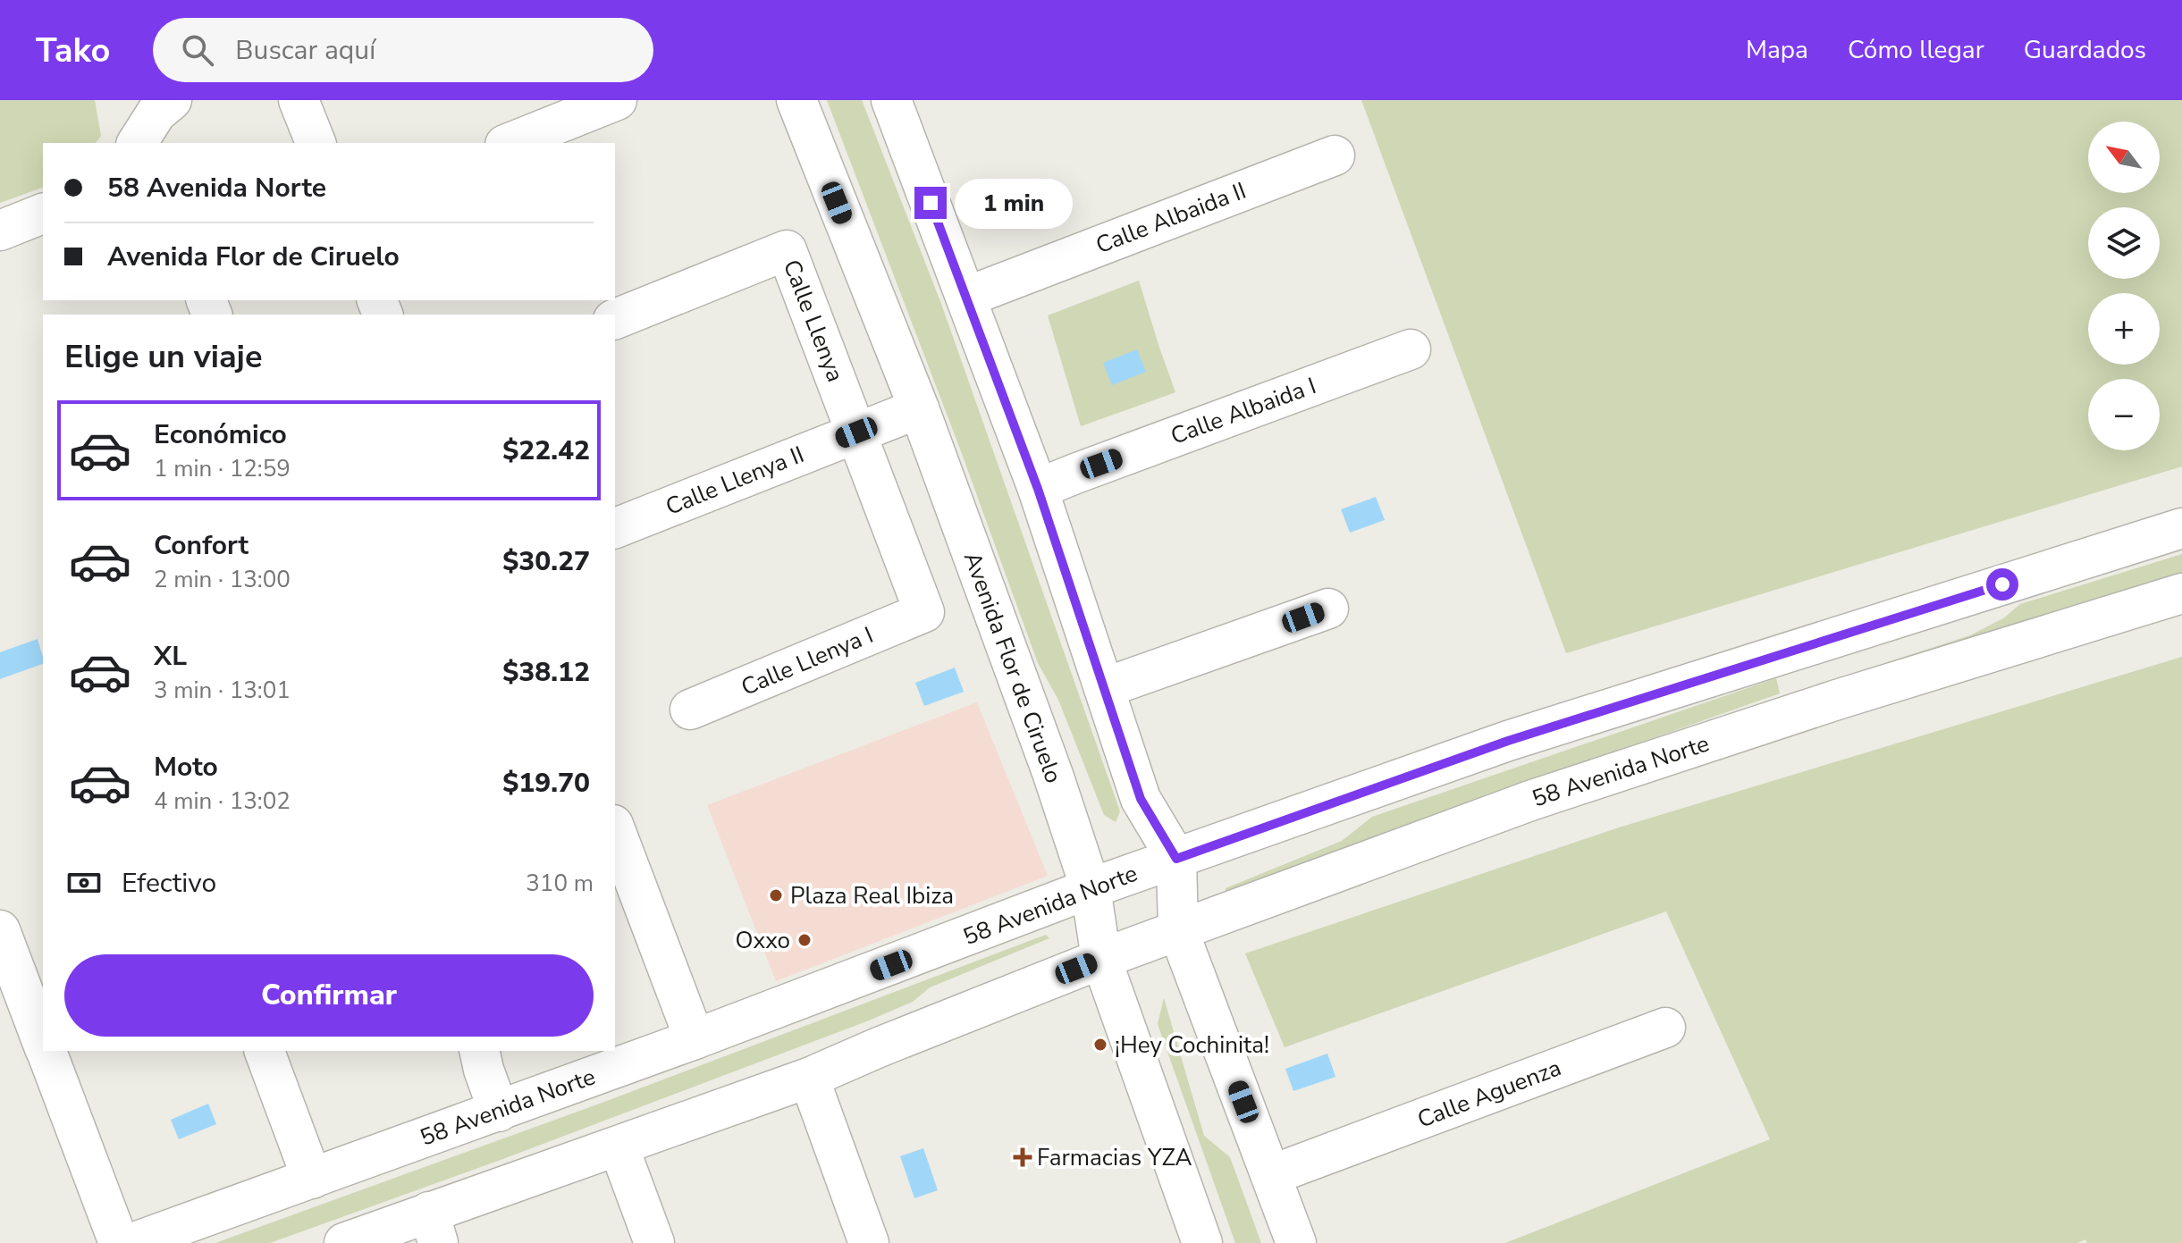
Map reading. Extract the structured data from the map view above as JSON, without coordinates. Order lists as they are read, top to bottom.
{
  "streets": {
    "main road": [
      "Calle Albaida II",
      "Calle Llenya",
      "Calle Albaida I",
      "Calle Llenya II",
      "Calle Llenya I",
      "Avenida Flor de Ciruelo",
      "58 Avenida Norte",
      "Calle Aguenza"
    ]
  },
  "crossings": [
    ["Calle Llenya", "Calle Llenya II"],
    ["Calle Llenya", "Calle Llenya I"],
    ["Calle Llenya II", "Avenida Flor de Ciruelo"],
    ["Avenida Flor de Ciruelo", "58 Avenida Norte"]
  ],
  "places": {
    "other": ["Plaza Real Ibiza", "Oxxo", "¡Hey Cochinita!"],
    "health": ["Farmacias YZA"]
  },
  "north": "top left",
  "page": {
    "header": "Tako",
    "search": "Buscar aquí",
    "nav": ["Mapa", "Cómo llegar", "Guardados"],
    "map_buttons": ["+", "−"],
    "banner": ["58 Avenida Norte", "Avenida Flor de Ciruelo"],
    "bubble": "1 min",
    "heading": "Elige un viaje",
    "list": [
      {
        "name": "Económico",
        "note": "1 min · 12:59",
        "value": "$22.42"
      },
      {
        "name": "Confort",
        "note": "2 min · 13:00",
        "value": "$30.27"
      },
      {
        "name": "XL",
        "note": "3 min · 13:01",
        "value": "$38.12"
      },
      {
        "name": "Moto",
        "note": "4 min · 13:02",
        "value": "$19.70"
      }
    ],
    "pay": ["Efectivo", "310 m"],
    "buttons": "Confirmar"
  }
}
